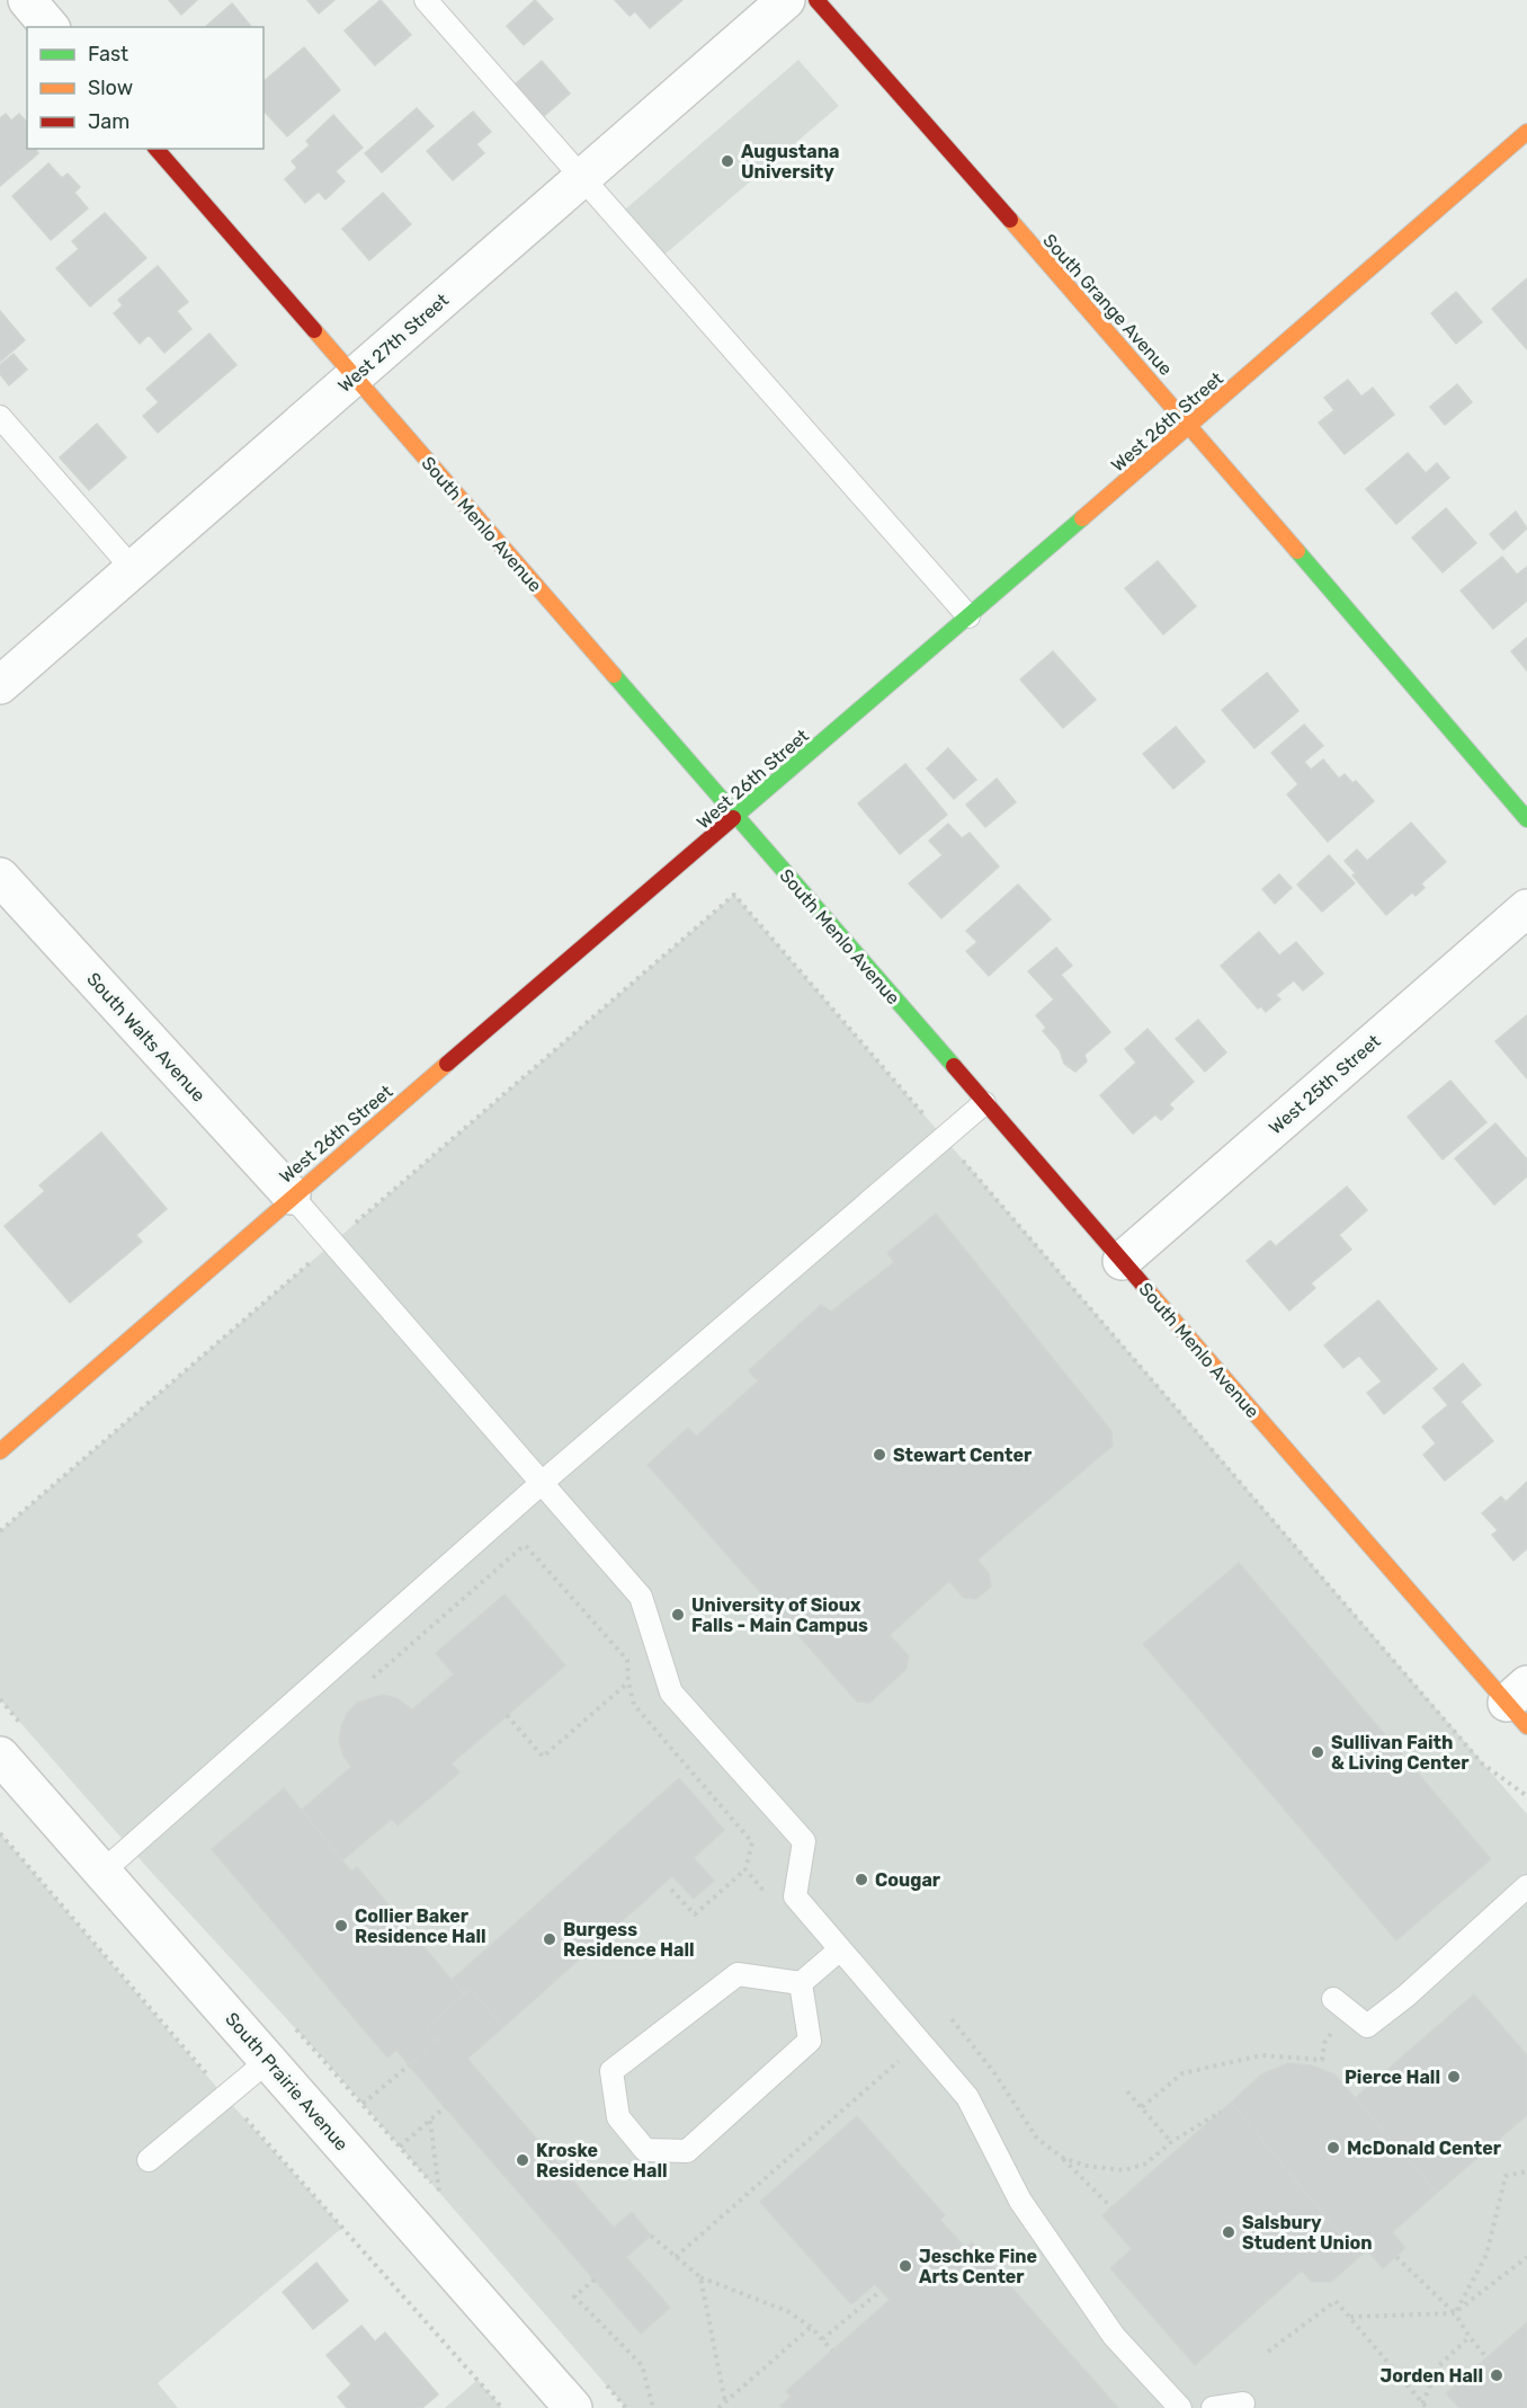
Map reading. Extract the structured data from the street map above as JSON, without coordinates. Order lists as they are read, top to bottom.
{
  "streets": {
    "street": [
      "South Grange Avenue",
      "West 27th Street",
      "West 26th Street",
      "South Menlo Avenue",
      "South Walts Avenue",
      "West 25th Street",
      "South Prairie Avenue"
    ]
  },
  "crossings": [
    ["South Grange Avenue", "West 26th Street"],
    ["West 27th Street", "South Menlo Avenue"],
    ["West 26th Street", "South Menlo Avenue"],
    ["West 26th Street", "South Walts Avenue"],
    ["South Menlo Avenue", "West 25th Street"]
  ],
  "places": [
    "Augustana University",
    "Stewart Center",
    "University of Sioux Falls - Main Campus",
    "Sullivan Faith & Living Center",
    "Cougar",
    "Collier Baker Residence Hall",
    "Burgess Residence Hall",
    "Pierce Hall",
    "McDonald Center",
    "Kroske Residence Hall",
    "Salsbury Student Union",
    "Jeschke Fine Arts Center",
    "Jorden Hall"
  ],
  "legend": ["Fast", "Slow", "Jam"]
}
